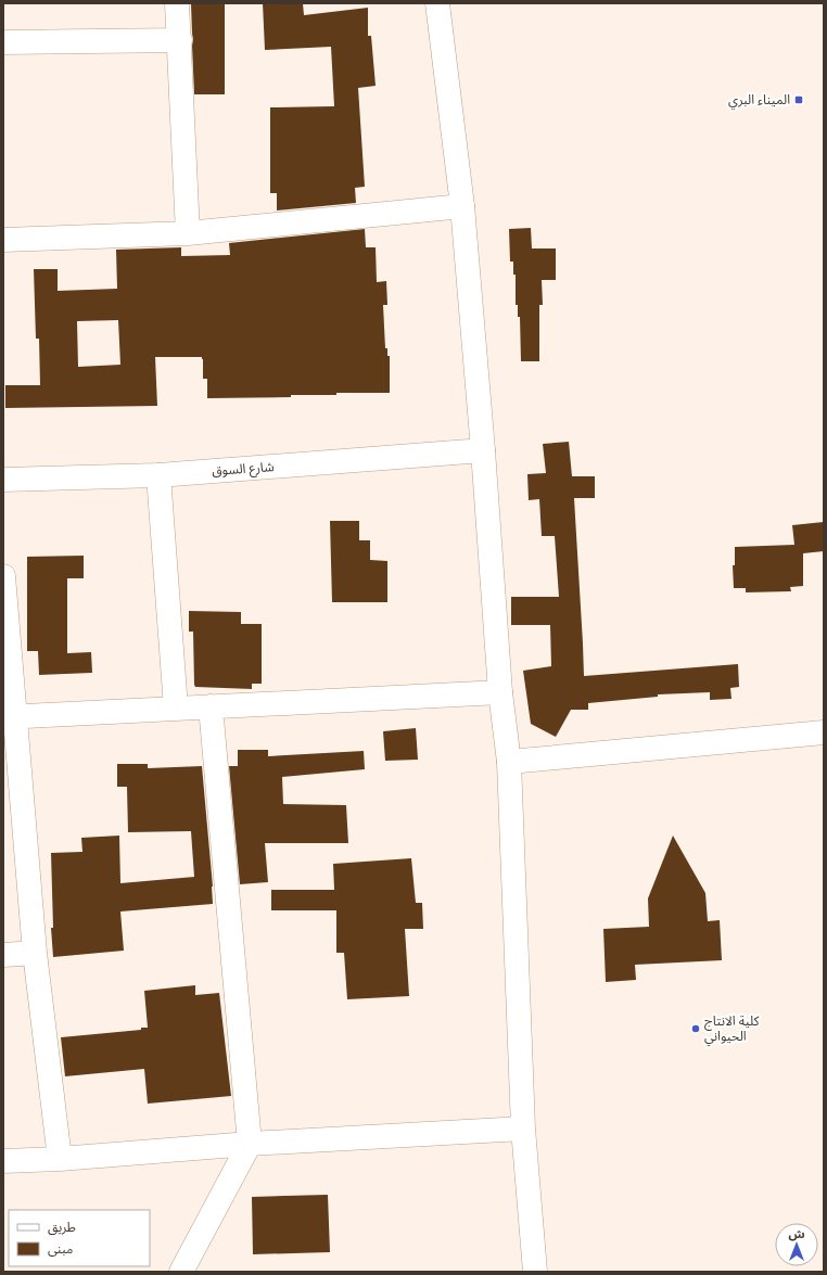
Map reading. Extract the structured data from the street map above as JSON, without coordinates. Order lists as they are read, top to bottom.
{
  "streets": {
    "street": ["شارع السوق"]
  },
  "places": {
    "transit": ["الميناء البري"],
    "other": ["كلية الانتاج الحيواني"]
  },
  "legend": ["طريق", "مبنى"],
  "north": "top"
}
